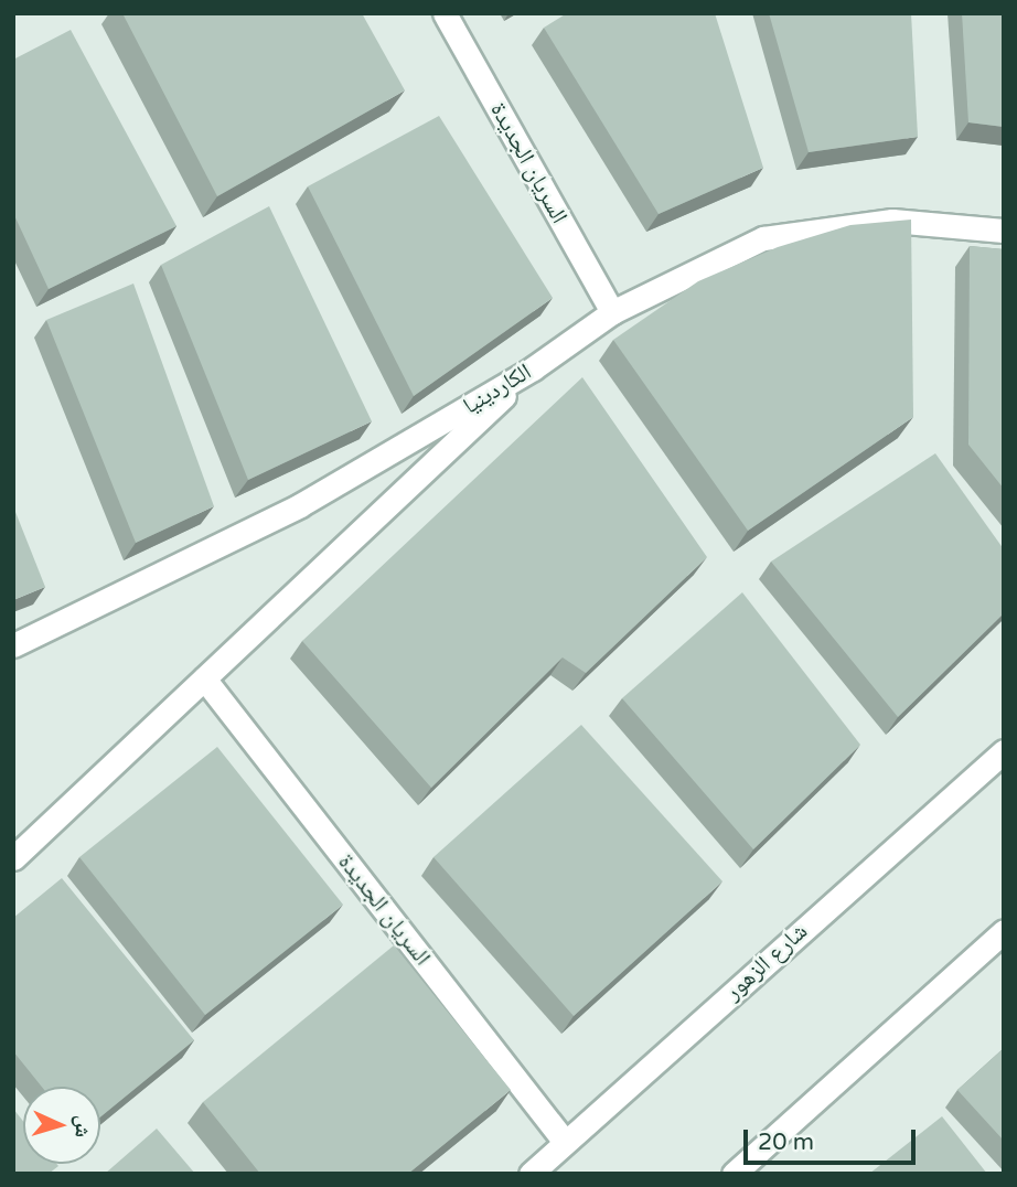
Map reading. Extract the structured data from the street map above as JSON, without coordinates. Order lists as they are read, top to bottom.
{
  "streets": {
    "street": ["السريان الجديدة", "الكاردينيا", "شارع الزهور"]
  },
  "crossings": [
    ["السريان الجديدة", "الكاردينيا"],
    ["السريان الجديدة", "شارع الزهور"]
  ],
  "scale_bar": "20 m",
  "north": "right"
}
